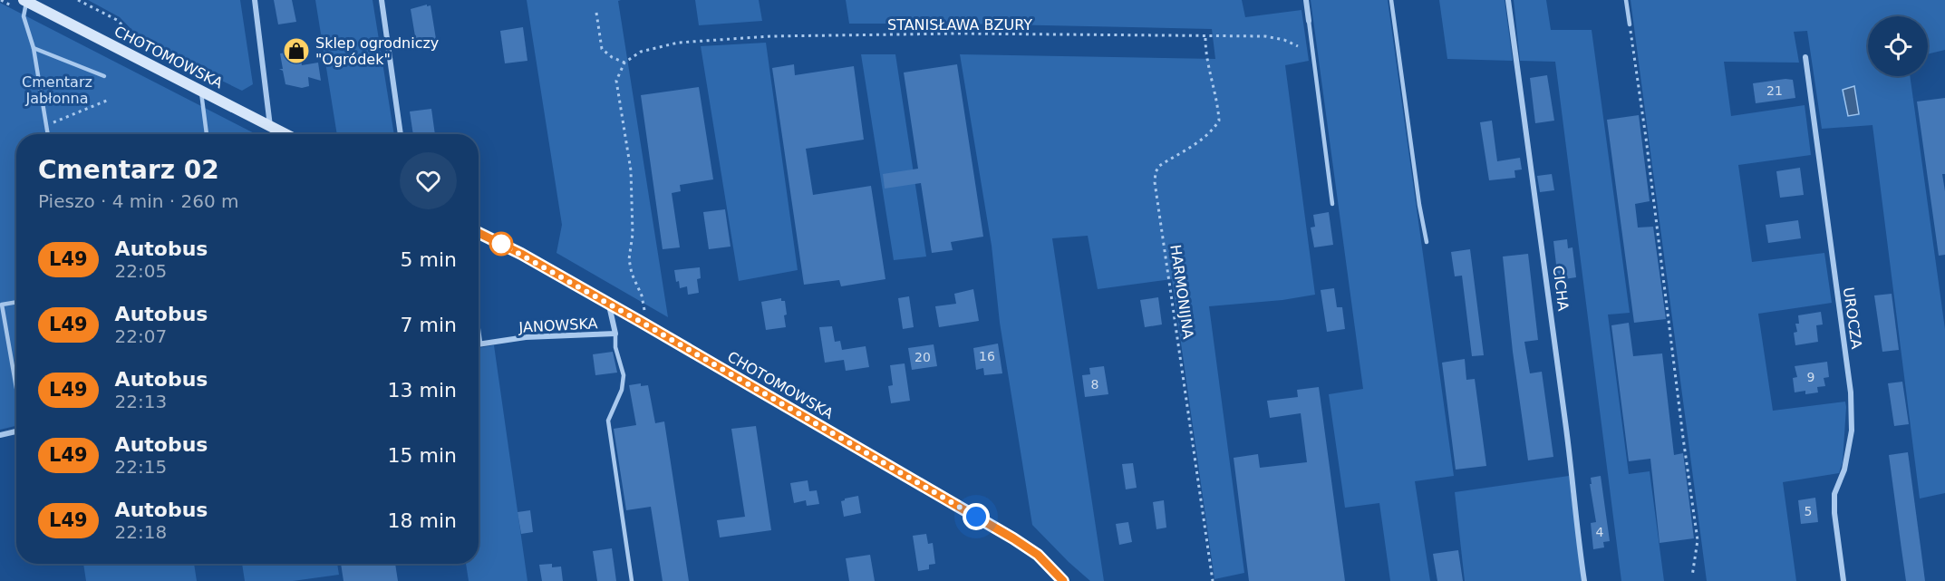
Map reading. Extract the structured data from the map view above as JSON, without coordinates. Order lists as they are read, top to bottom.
{
  "streets": {
    "street": [
      "CHOTOMOWSKA",
      "CICHA",
      "UROCZA",
      "JANOWSKA"
    ],
    "path": ["STANISŁAWA BZURY", "HARMONIJNA"]
  },
  "crossings": [
    ["STANISŁAWA BZURY", "HARMONIJNA"],
    ["CHOTOMOWSKA", "JANOWSKA"]
  ],
  "parks": ["Cmentarz Jabłonna"],
  "places": {
    "shop": ["Sklep ogrodniczy \"Ogródek\""]
  },
  "lines": ["bus line L49"],
  "house_numbers": [
    "21",
    "16",
    "20",
    "9",
    "8",
    "5",
    "4"
  ],
  "page": {
    "heading": ["Cmentarz 02", "Pieszo · 4 min · 260 m"],
    "list": [
      {
        "mark": "L49",
        "name": "Autobus",
        "note": "22:05",
        "value": "5 min"
      },
      {
        "mark": "L49",
        "name": "Autobus",
        "note": "22:07",
        "value": "7 min"
      },
      {
        "mark": "L49",
        "name": "Autobus",
        "note": "22:13",
        "value": "13 min"
      },
      {
        "mark": "L49",
        "name": "Autobus",
        "note": "22:15",
        "value": "15 min"
      },
      {
        "mark": "L49",
        "name": "Autobus",
        "note": "22:18",
        "value": "18 min"
      }
    ]
  }
}
